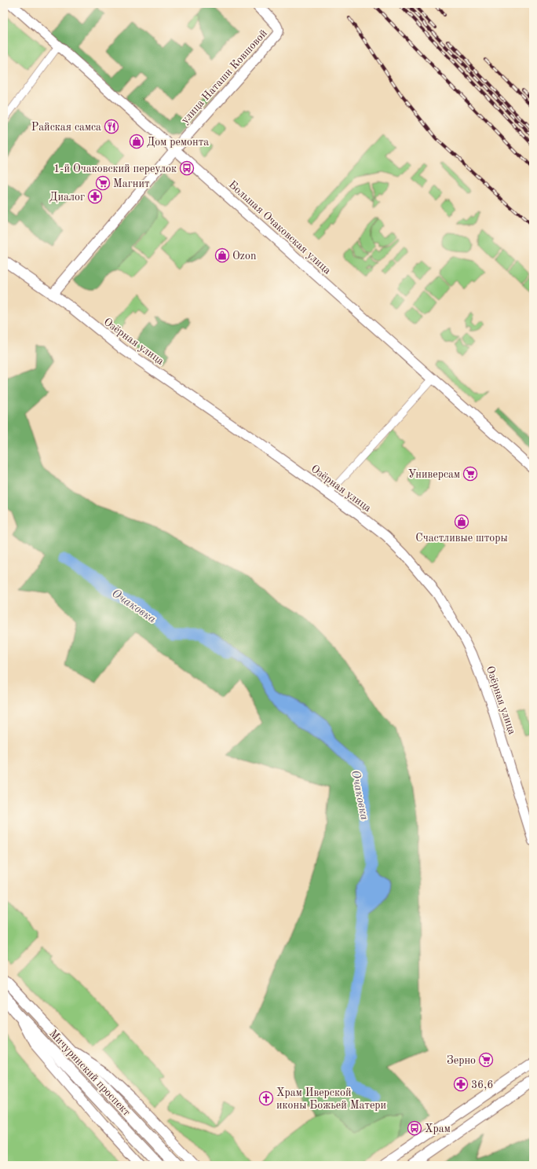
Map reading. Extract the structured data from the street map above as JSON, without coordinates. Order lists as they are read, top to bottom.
{
  "streets": {
    "main road": ["Мичуринский проспект"],
    "street": ["улица Наташи Ковшовой", "Большая Очаковская улица", "Озёрная улица"]
  },
  "crossings": [
    ["улица Наташи Ковшовой", "Большая Очаковская улица"]
  ],
  "water": ["Очаковка"],
  "places": {
    "restaurant": ["Райская самса"],
    "shop": ["Дом ремонта", "Ozon", "Счастливые шторы"],
    "bus stop": ["1-й Очаковский переулок", "Храм"],
    "supermarket": ["Магнит", "Универсам", "Зерно"],
    "pharmacy": ["Диалог", "36,6"],
    "church": ["Храм Иверской иконы Божьей Матери"]
  }
}
